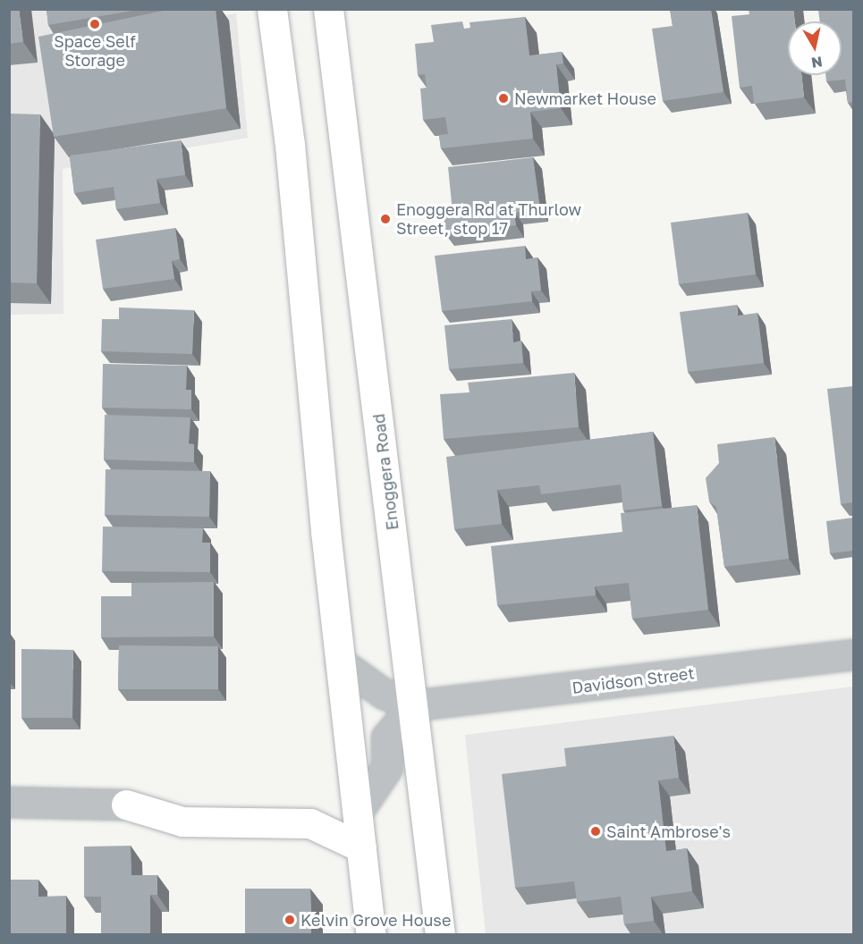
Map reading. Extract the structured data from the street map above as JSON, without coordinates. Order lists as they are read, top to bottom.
{
  "streets": {
    "main road": ["Enoggera Road"],
    "street": ["Davidson Street"]
  },
  "crossings": [
    ["Enoggera Road", "Davidson Street"]
  ],
  "places": [
    "Space Self Storage",
    "Newmarket House",
    "Enoggera Rd at Thurlow Street, stop 17",
    "Saint Ambrose's",
    "Kelvin Grove House"
  ],
  "north": "bottom"
}
